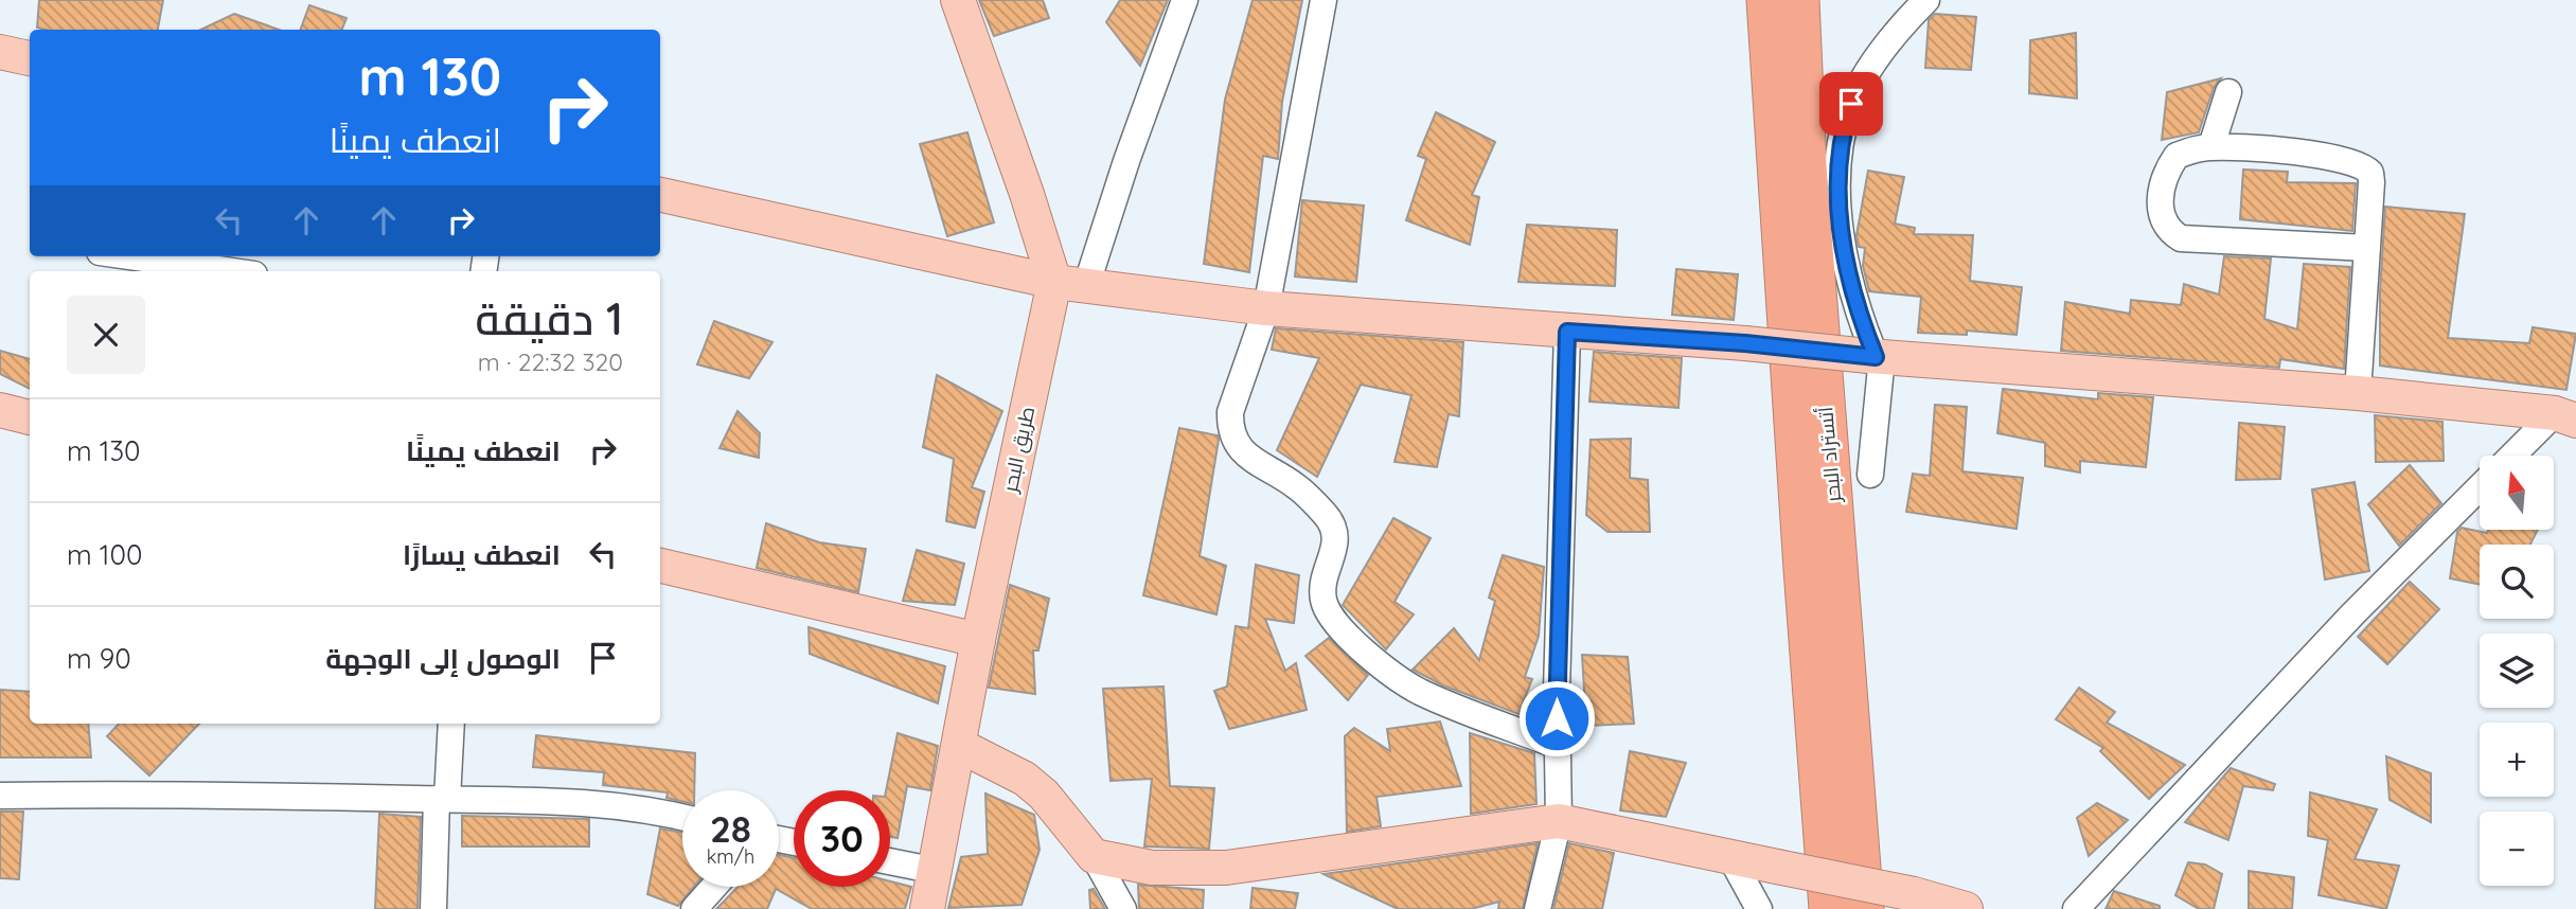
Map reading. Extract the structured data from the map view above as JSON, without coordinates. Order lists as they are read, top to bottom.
{
  "streets": {
    "highway": ["أتستراد البحر"],
    "main road": ["طريق البحر"]
  },
  "north": "top",
  "page": {
    "turn": ["130 m", "انعطف يمينًا"],
    "heading": ["1 دقيقة", "320 m · 22:32"],
    "list": [
      {
        "name": "انعطف يمينًا",
        "value": "130 m"
      },
      {
        "name": "انعطف يسارًا",
        "value": "100 m"
      },
      {
        "name": "الوصول إلى الوجهة",
        "value": "90 m"
      }
    ],
    "map_buttons": ["+", "−"],
    "speed": "28 km/h",
    "limit": "30"
  }
}
